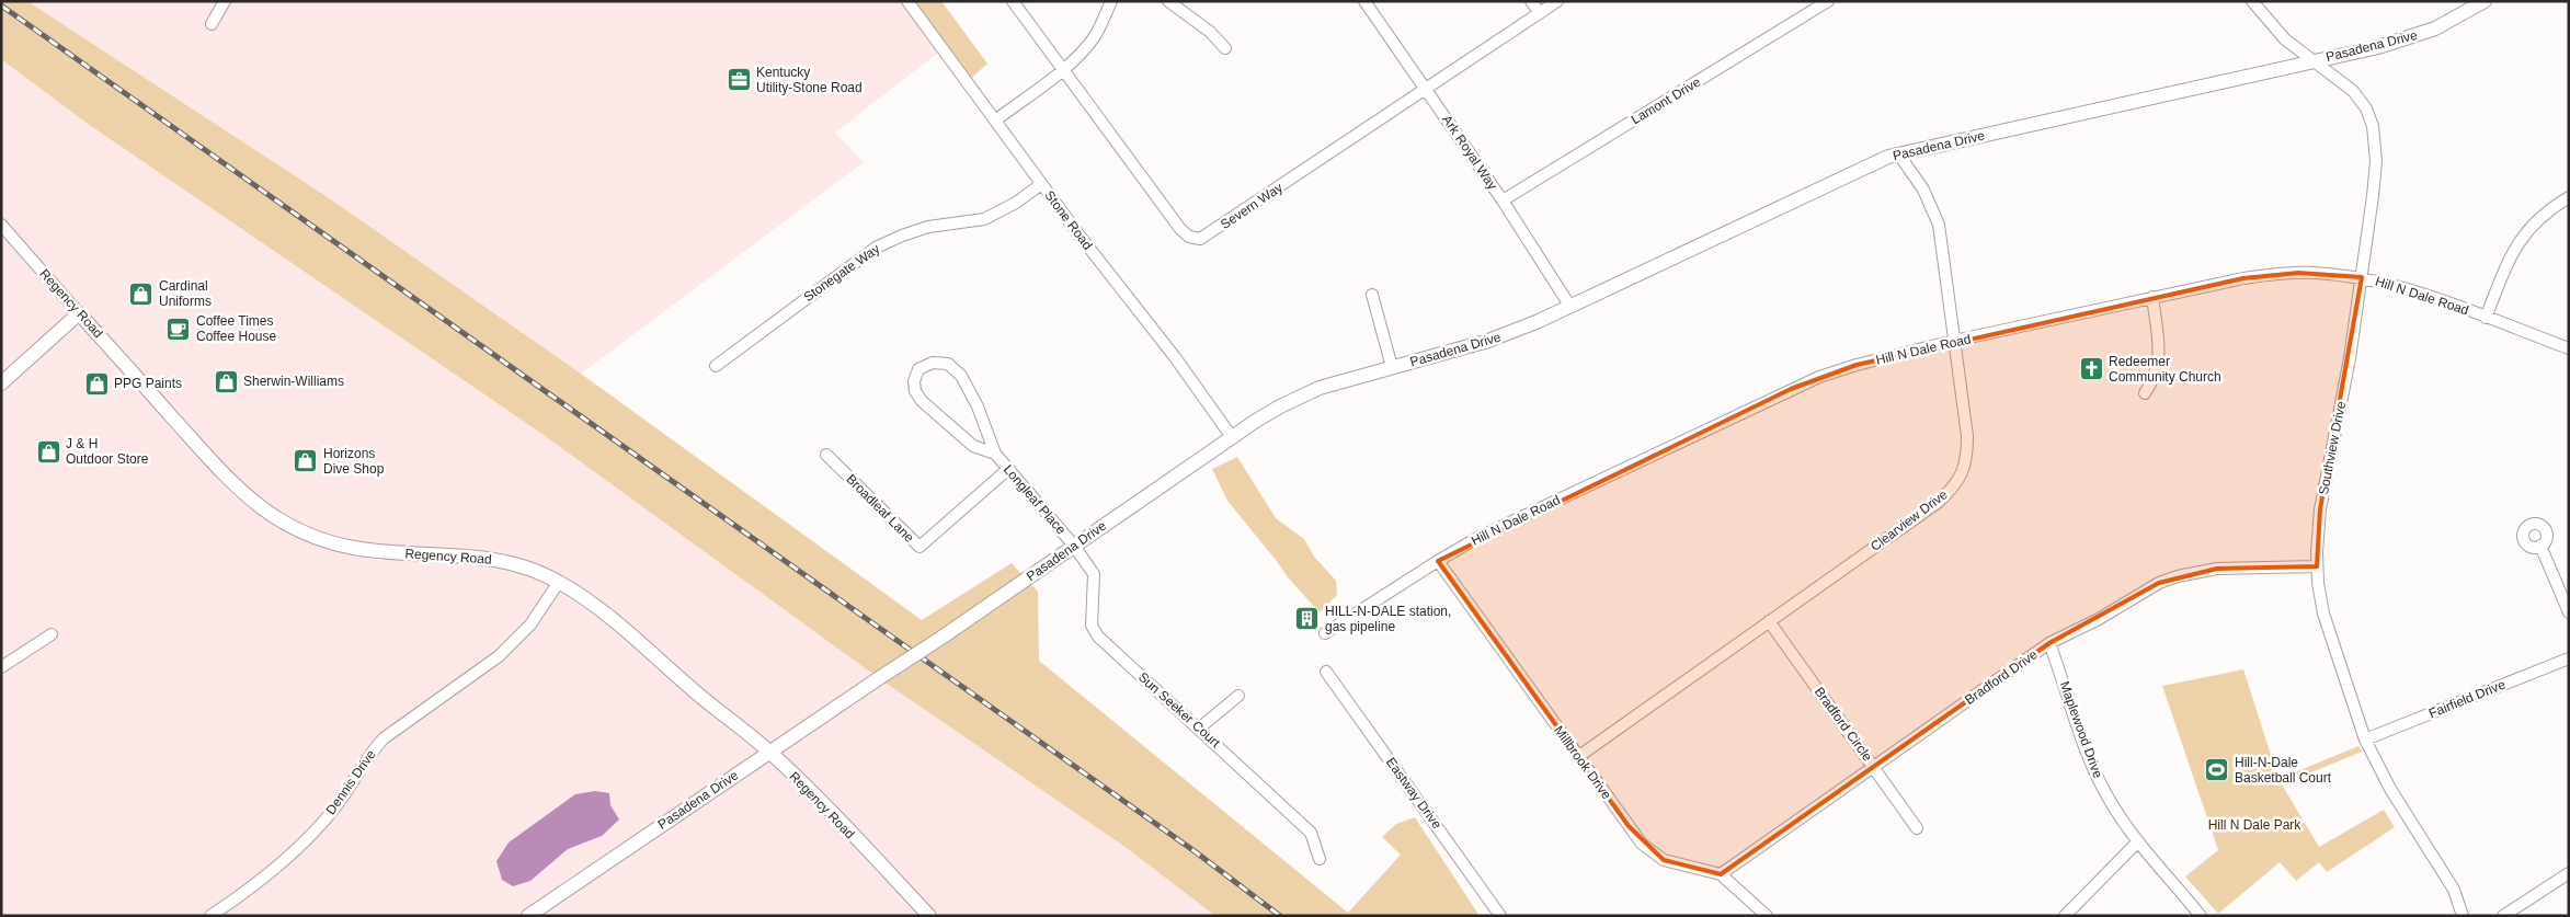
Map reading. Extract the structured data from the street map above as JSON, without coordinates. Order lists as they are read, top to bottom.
{
  "streets": {
    "street": [
      "Pasadena Drive",
      "Lamont Drive",
      "Ark Royal Way",
      "Severn Way",
      "Stone Road",
      "Stonegate Way",
      "Hill N Dale Road",
      "Regency Road",
      "Southview Drive",
      "Longleaf Place",
      "Broadleaf Lane",
      "Clearview Drive",
      "Bradford Drive",
      "Fairfield Drive",
      "Sun Seeker Court",
      "Bradford Circle",
      "Maplewood Drive",
      "Millbrook Drive",
      "Dennis Drive",
      "Eastway Drive"
    ]
  },
  "crossings": [
    ["Pasadena Drive", "Ark Royal Way"],
    ["Pasadena Drive", "Stone Road"],
    ["Pasadena Drive", "Regency Road"],
    ["Pasadena Drive", "Southview Drive"],
    ["Pasadena Drive", "Longleaf Place"],
    ["Pasadena Drive", "Clearview Drive"],
    ["Pasadena Drive", "Sun Seeker Court"],
    ["Lamont Drive", "Ark Royal Way"],
    ["Ark Royal Way", "Severn Way"],
    ["Stone Road", "Stonegate Way"],
    ["Hill N Dale Road", "Southview Drive"],
    ["Hill N Dale Road", "Clearview Drive"],
    ["Hill N Dale Road", "Millbrook Drive"],
    ["Regency Road", "Dennis Drive"],
    ["Southview Drive", "Bradford Drive"],
    ["Southview Drive", "Fairfield Drive"],
    ["Longleaf Place", "Broadleaf Lane"],
    ["Longleaf Place", "Sun Seeker Court"],
    ["Clearview Drive", "Bradford Circle"],
    ["Clearview Drive", "Millbrook Drive"],
    ["Bradford Drive", "Bradford Circle"],
    ["Bradford Drive", "Maplewood Drive"],
    ["Bradford Drive", "Millbrook Drive"]
  ],
  "parks": ["Hill N Dale Park"],
  "places": {
    "office": ["Kentucky Utility-Stone Road"],
    "shop": [
      "Cardinal Uniforms",
      "Sherwin-Williams",
      "PPG Paints",
      "J & H Outdoor Store",
      "Horizons Dive Shop"
    ],
    "cafe": ["Coffee Times Coffee House"],
    "church": ["Redeemer Community Church"],
    "building": ["HILL-N-DALE station, gas pipeline"],
    "sports": ["Hill-N-Dale Basketball Court"]
  }
}
